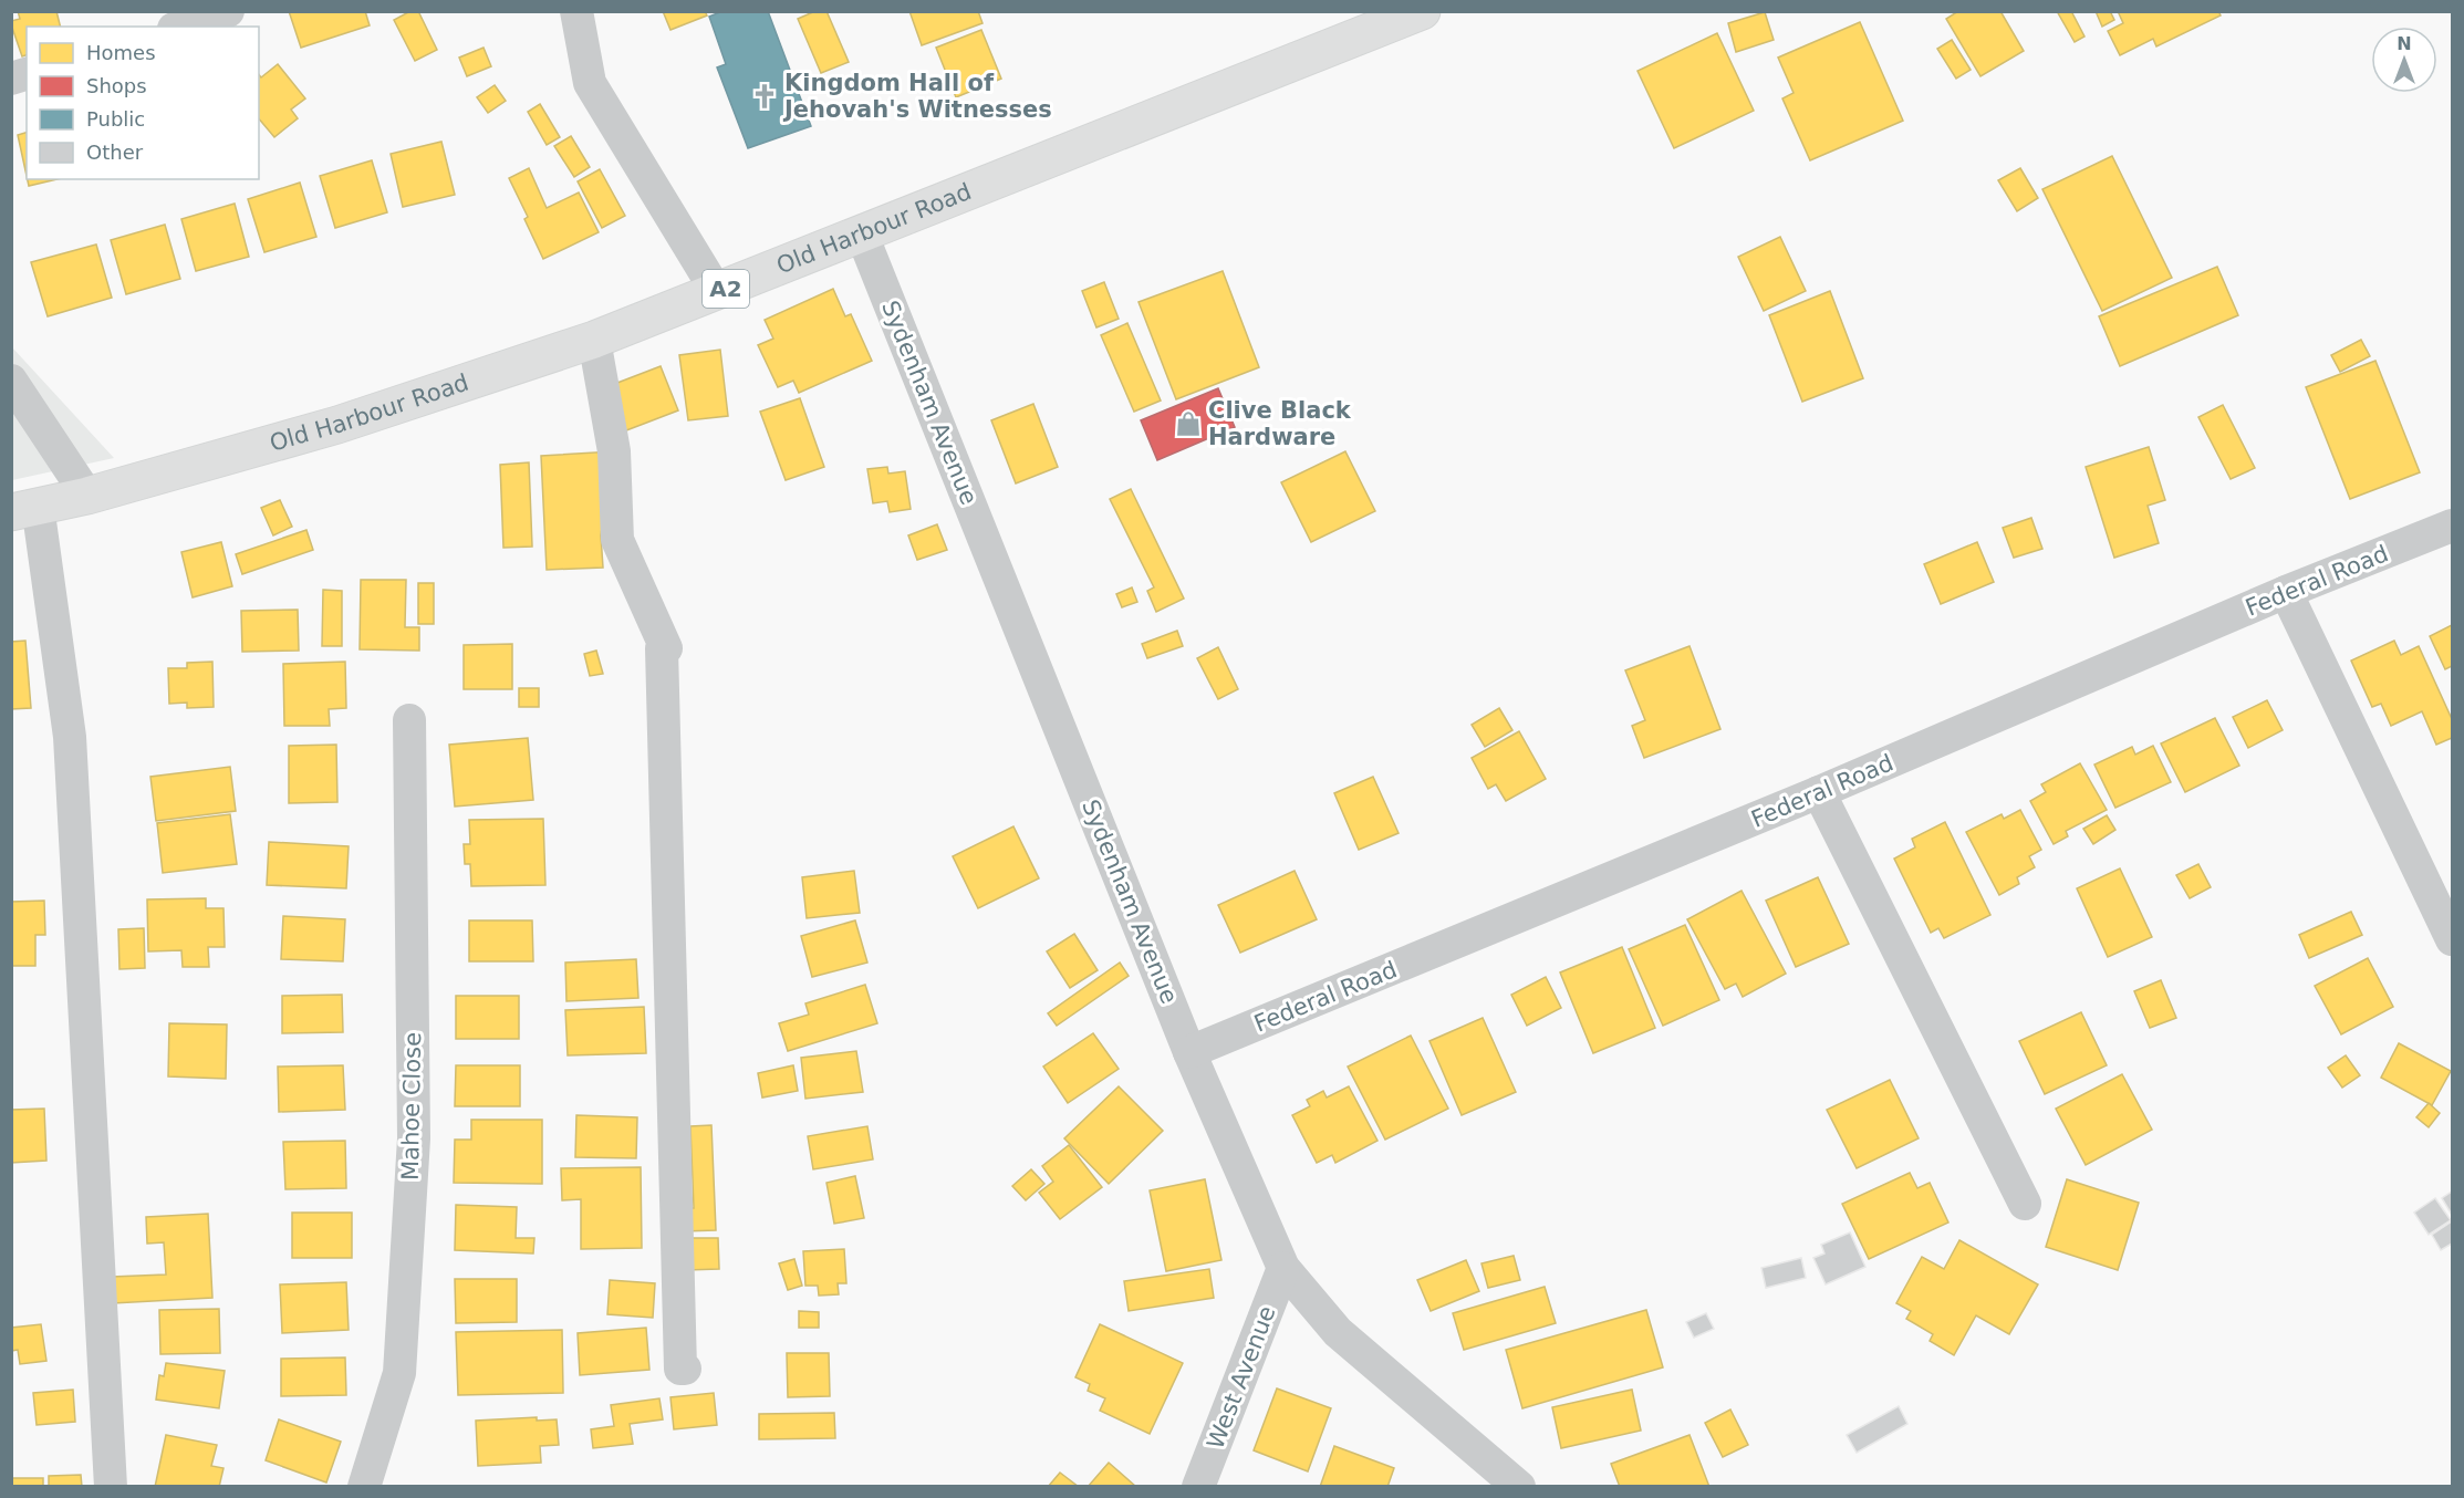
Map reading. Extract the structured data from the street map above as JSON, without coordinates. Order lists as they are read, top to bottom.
{
  "streets": {
    "main road": ["Old Harbour Road", "A2"],
    "street": [
      "Sydenham Avenue",
      "Federal Road",
      "Mahoe Close",
      "West Avenue"
    ]
  },
  "crossings": [
    ["Old Harbour Road", "Sydenham Avenue"],
    ["Sydenham Avenue", "Federal Road"],
    ["Sydenham Avenue", "West Avenue"]
  ],
  "places": {
    "church": ["Kingdom Hall of Jehovah's Witnesses"],
    "shop": ["Clive Black Hardware"]
  },
  "legend": [
    "Homes",
    "Shops",
    "Public",
    "Other"
  ],
  "north": "top"
}
